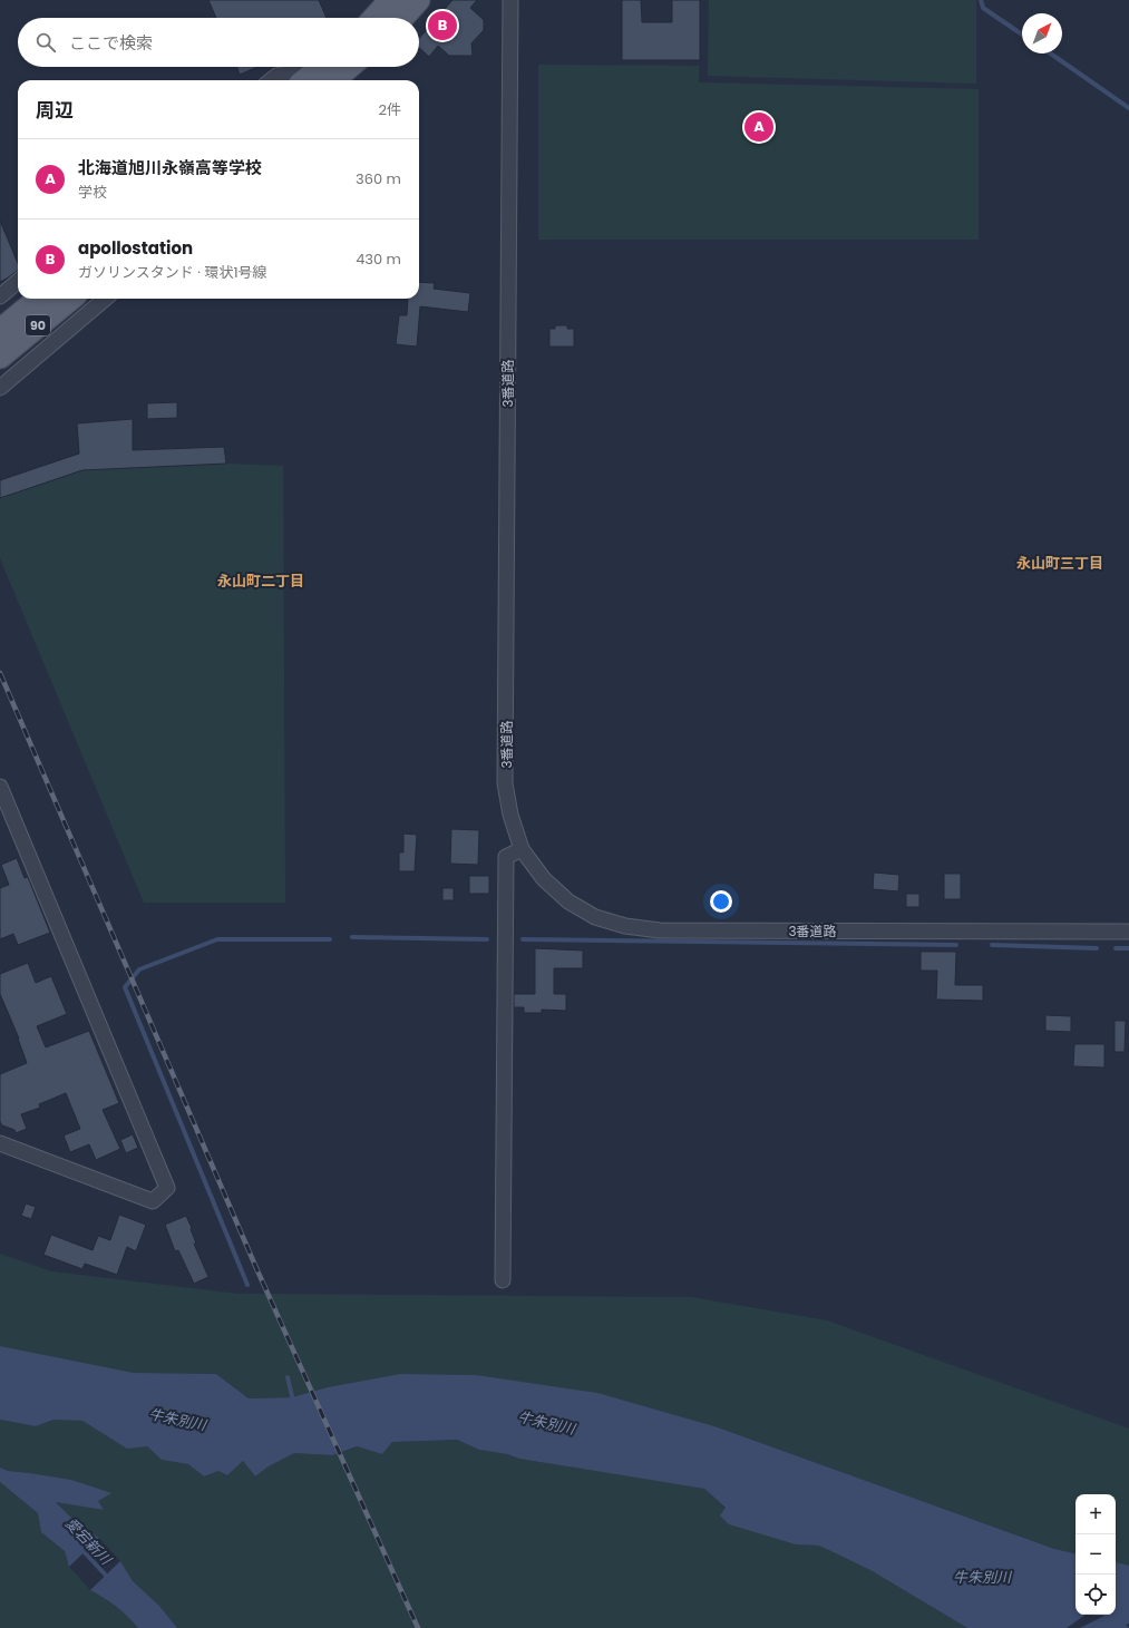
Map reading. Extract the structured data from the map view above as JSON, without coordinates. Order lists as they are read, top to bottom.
{
  "streets": {
    "main road": ["90"],
    "street": ["3番道路"]
  },
  "districts": ["永山町三丁目", "永山町二丁目"],
  "water": ["牛朱別川", "愛宕新川"],
  "north": "top right",
  "page": {
    "pins": ["B", "A"],
    "search": "ここで検索",
    "heading": ["周辺", "2件"],
    "list": [
      {
        "mark": "A",
        "name": "北海道旭川永嶺高等学校",
        "note": "学校",
        "value": "360 m"
      },
      {
        "mark": "B",
        "name": "apollostation",
        "note": "ガソリンスタンド · 環状1号線",
        "value": "430 m"
      }
    ],
    "map_buttons": ["+", "−"]
  }
}
